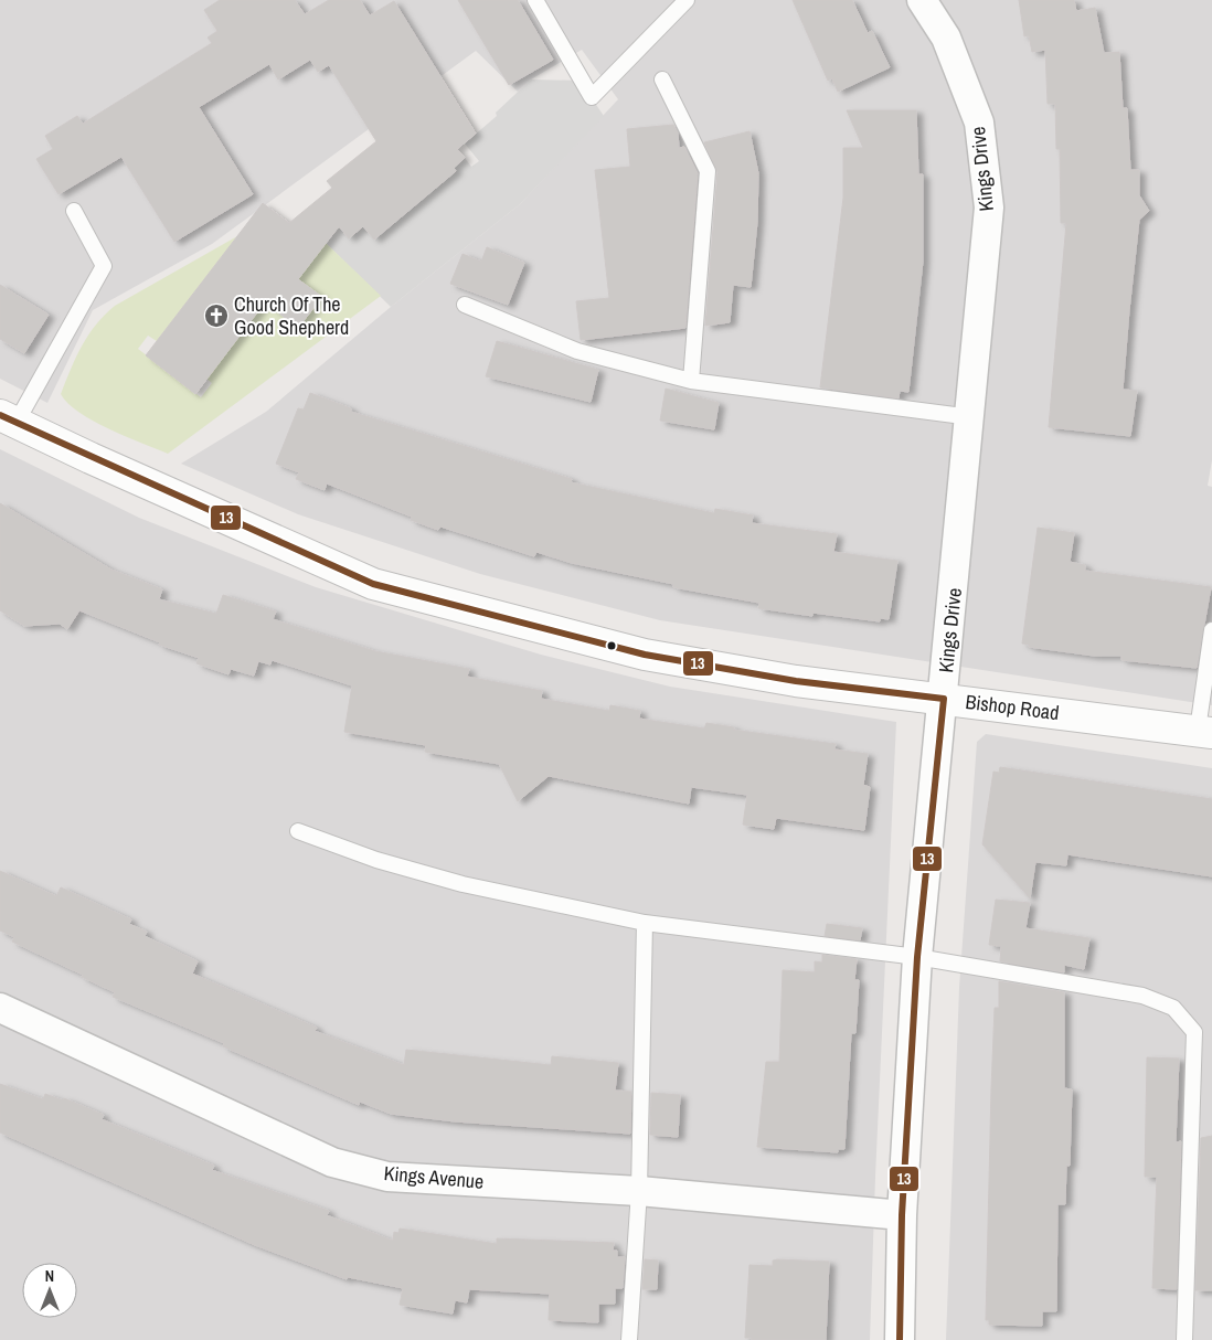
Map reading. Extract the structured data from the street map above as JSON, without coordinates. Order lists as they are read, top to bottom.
{
  "streets": {
    "street": ["Kings Drive", "Bishop Road", "Kings Avenue"]
  },
  "crossings": [
    ["Kings Drive", "Bishop Road"],
    ["Kings Drive", "Kings Avenue"]
  ],
  "places": {
    "church": ["Church Of The Good Shepherd"]
  },
  "lines": ["transit line 13"],
  "north": "top"
}
